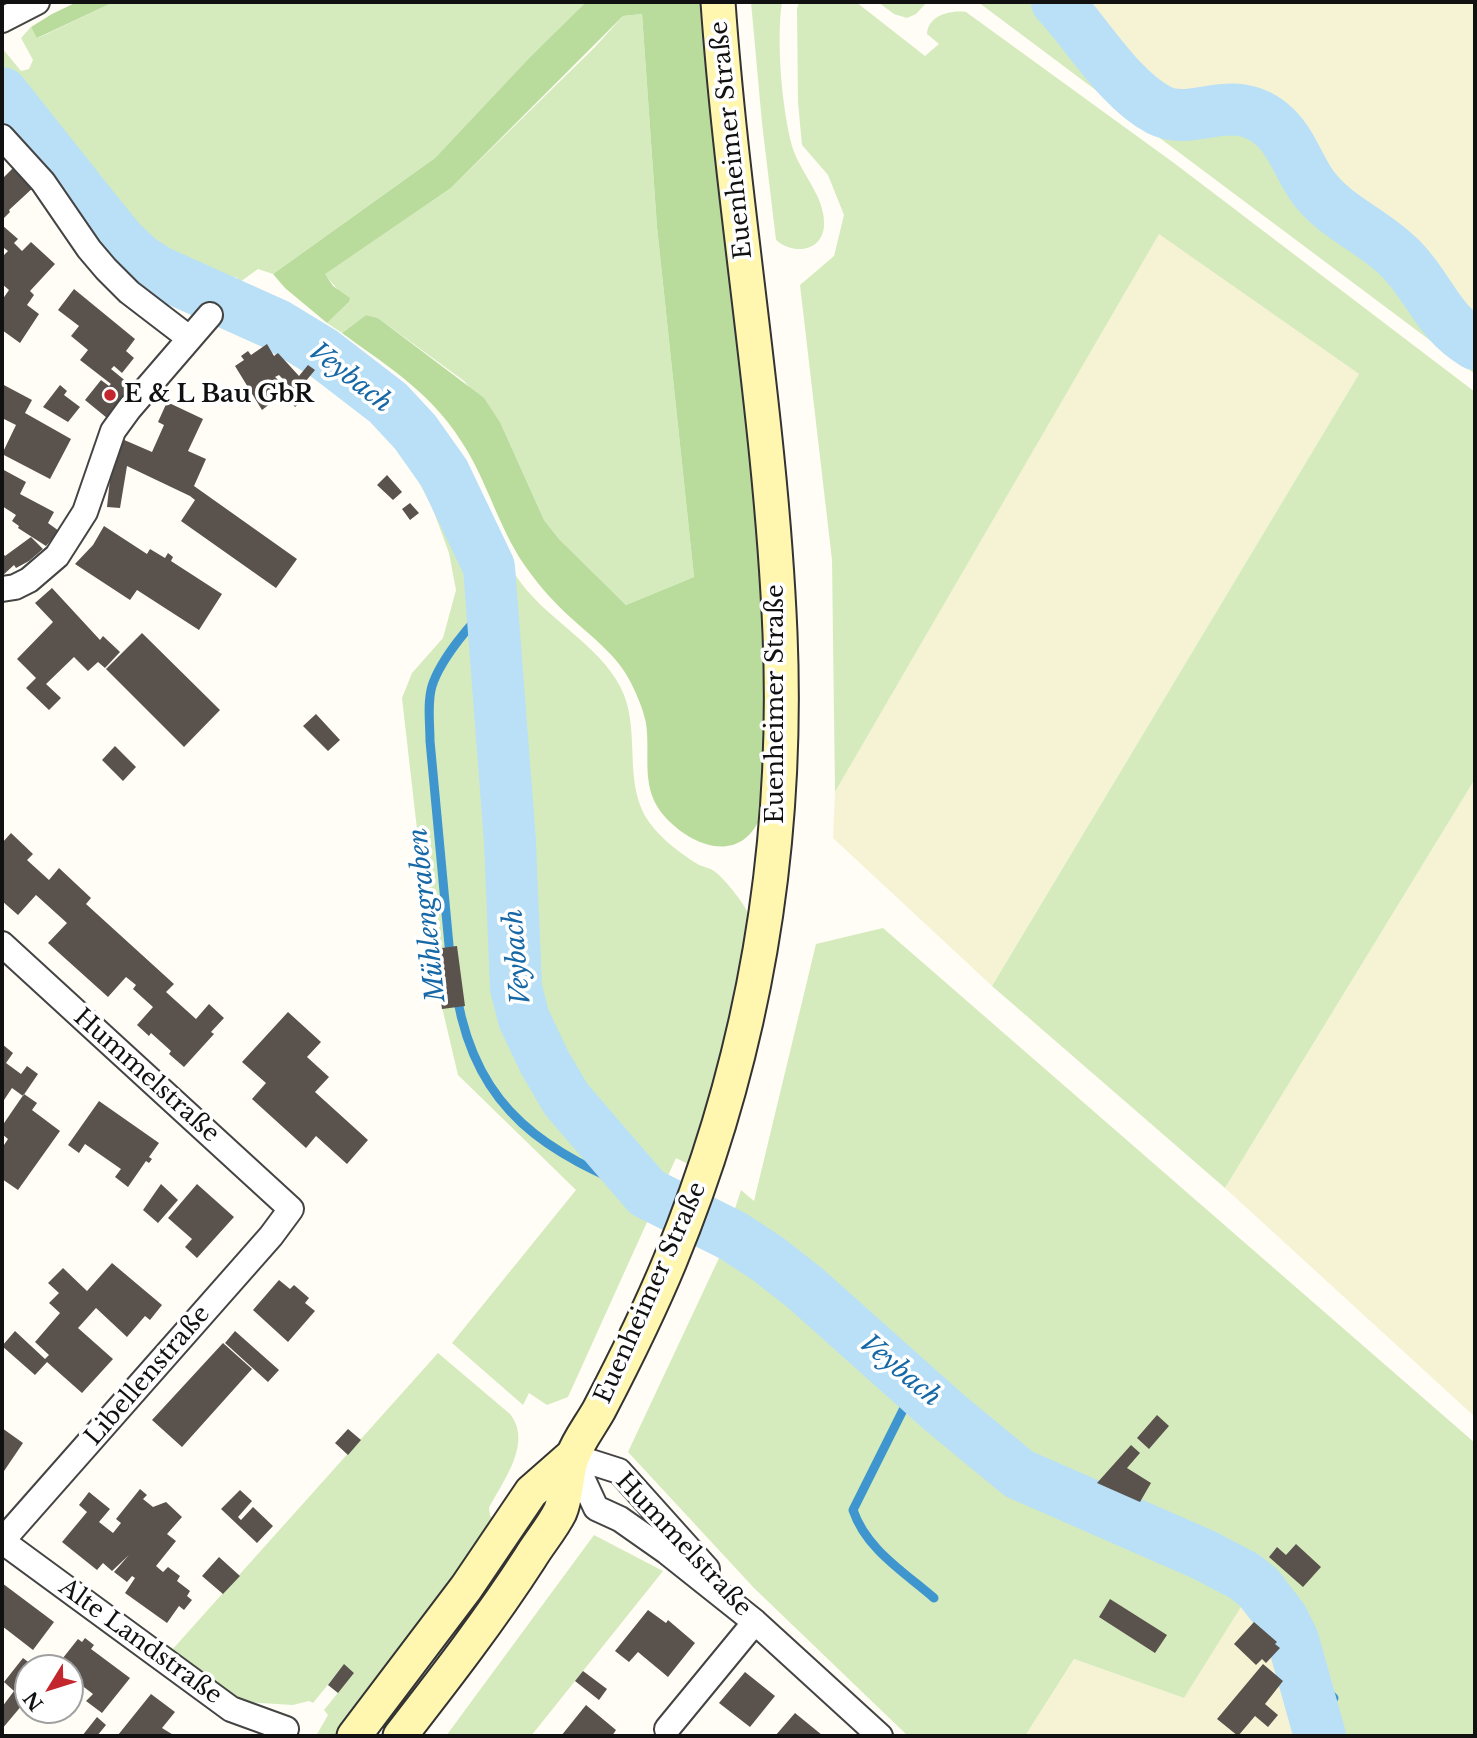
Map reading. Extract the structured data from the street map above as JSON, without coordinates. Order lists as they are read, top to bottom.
{
  "streets": {
    "main road": ["Euenheimer Straße"],
    "street": ["Hummelstraße", "Libellenstraße", "Alte Landstraße"]
  },
  "crossings": [
    ["Euenheimer Straße", "Hummelstraße"],
    ["Hummelstraße", "Libellenstraße"],
    ["Libellenstraße", "Alte Landstraße"]
  ],
  "water": ["Veybach", "Mühlengraben"],
  "places": ["E & L Bau GbR"],
  "north": "bottom left"
}
